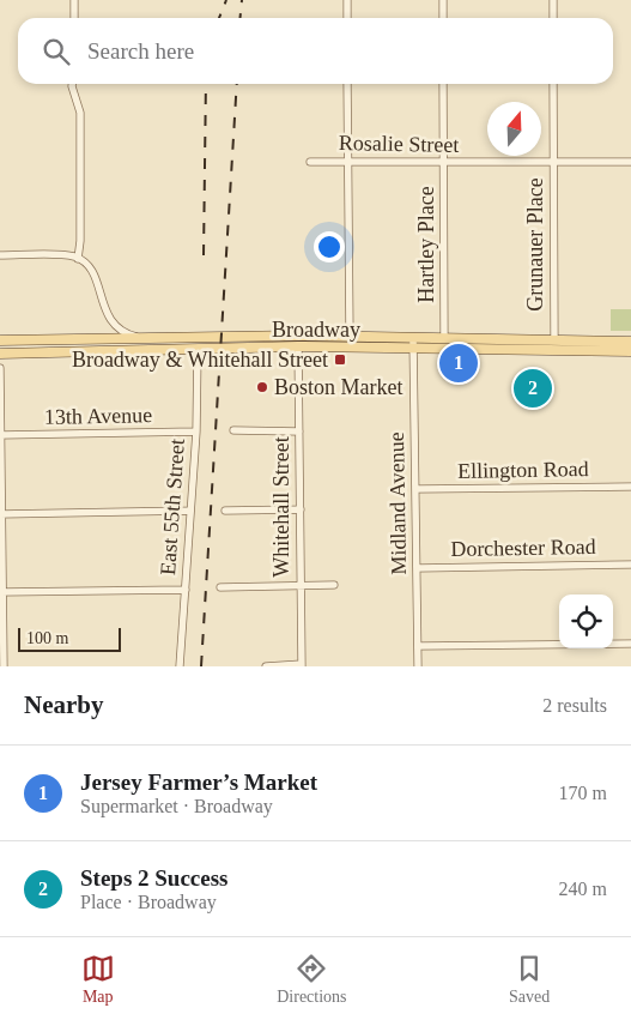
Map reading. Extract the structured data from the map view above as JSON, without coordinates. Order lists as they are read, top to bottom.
{
  "streets": {
    "main road": ["Broadway"],
    "street": [
      "Rosalie Street",
      "Hartley Place",
      "Grunauer Place",
      "13th Avenue",
      "Ellington Road",
      "Midland Avenue",
      "East 55th Street",
      "Whitehall Street",
      "Dorchester Road"
    ]
  },
  "crossings": [
    ["Rosalie Street", "Hartley Place"],
    ["Rosalie Street", "Grunauer Place"],
    ["Hartley Place", "Broadway"],
    ["Grunauer Place", "Broadway"],
    ["Broadway", "Midland Avenue"],
    ["Broadway", "East 55th Street"],
    ["Broadway", "Whitehall Street"],
    ["13th Avenue", "East 55th Street"],
    ["Ellington Road", "Midland Avenue"],
    ["Midland Avenue", "Dorchester Road"]
  ],
  "places": {
    "transit": ["Broadway & Whitehall Street"],
    "other": ["Boston Market"]
  },
  "scale_bar": "100 m",
  "north": "top",
  "page": {
    "search": "Search here",
    "pins": ["1", "2"],
    "scale": "100 m",
    "heading": ["Nearby", "2 results"],
    "list": [
      {
        "mark": "1",
        "name": "Jersey Farmer’s Market",
        "note": "Supermarket · Broadway",
        "value": "170 m"
      },
      {
        "mark": "2",
        "name": "Steps 2 Success",
        "note": "Place · Broadway",
        "value": "240 m"
      }
    ],
    "nav": ["Map", "Directions", "Saved"]
  }
}
